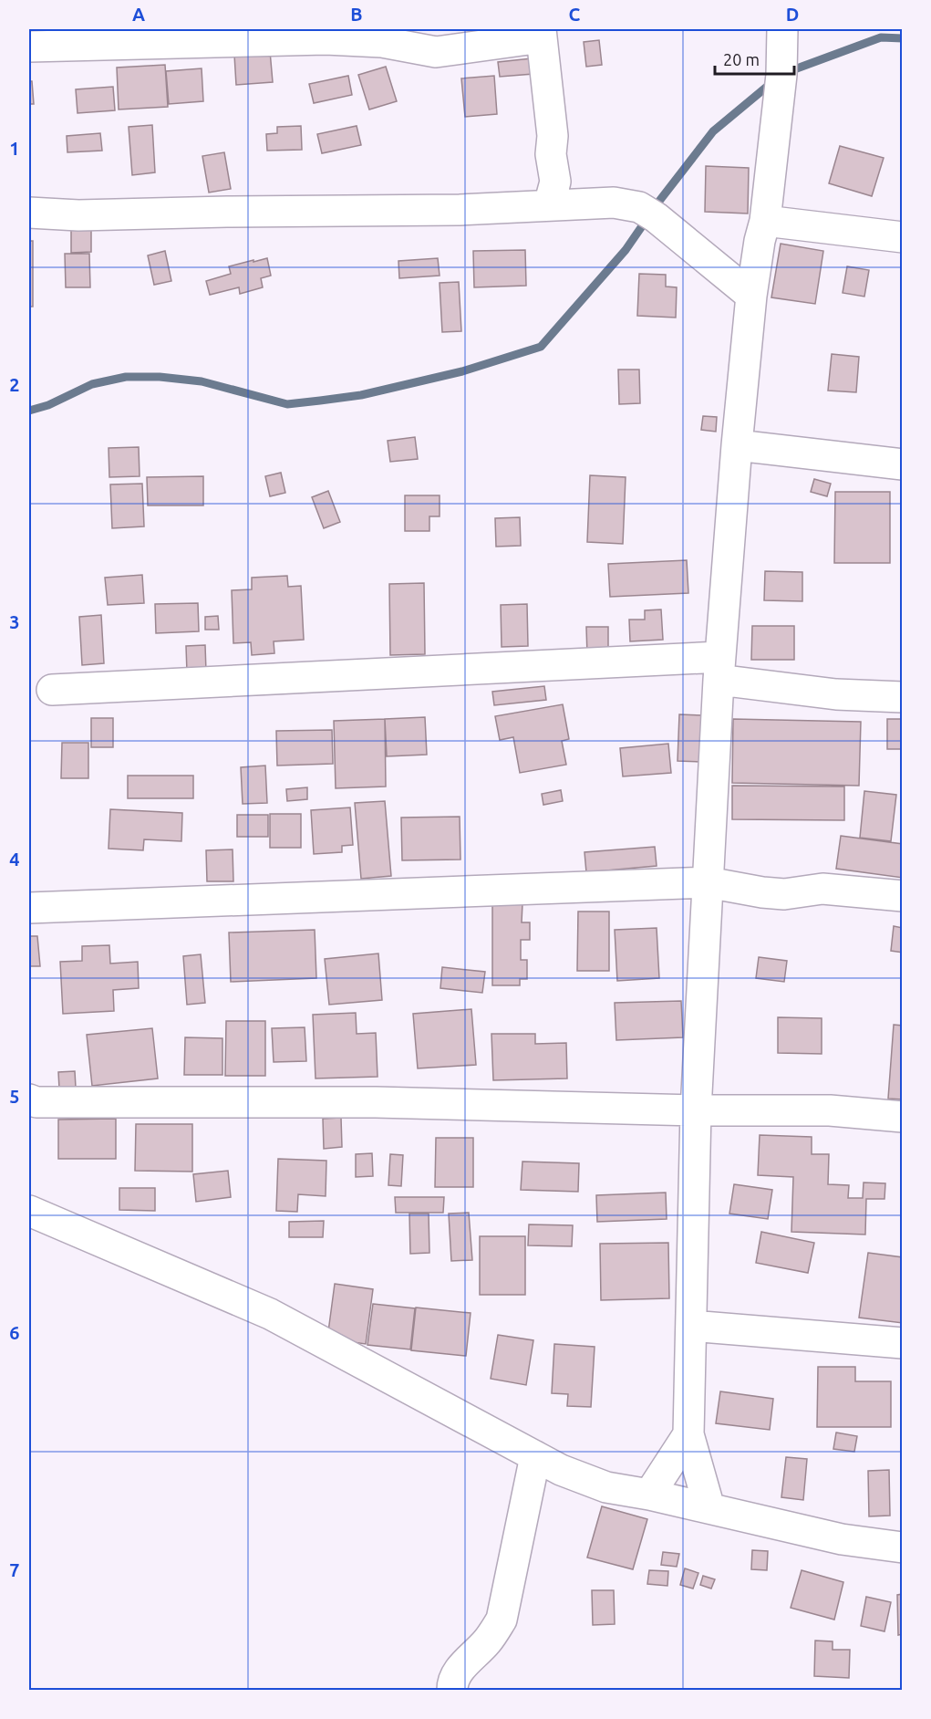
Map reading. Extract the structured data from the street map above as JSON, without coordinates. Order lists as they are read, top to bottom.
{
  "scale_bar": "20 m",
  "grid": {
    "columns": [
      "A",
      "B",
      "C",
      "D"
    ],
    "rows": [
      "1",
      "2",
      "3",
      "4",
      "5",
      "6",
      "7"
    ]
  }
}
